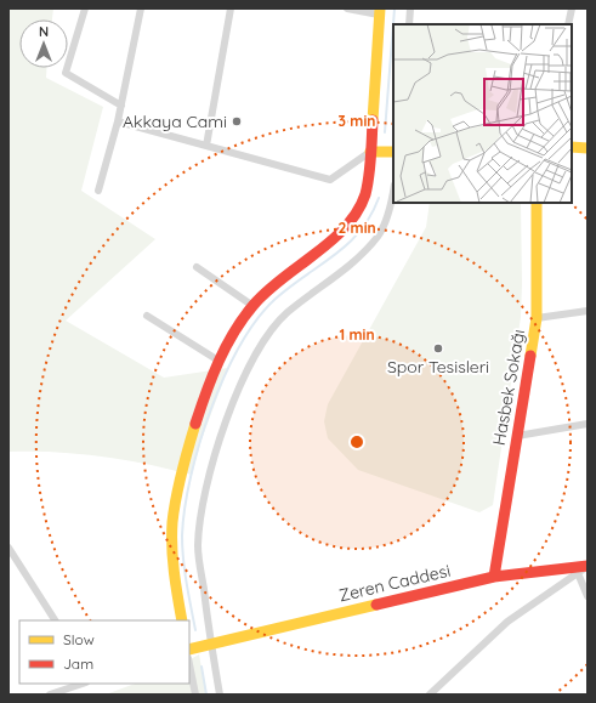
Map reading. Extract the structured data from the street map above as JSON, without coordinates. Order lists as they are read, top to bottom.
{
  "streets": {
    "street": ["Hasbek Sokağı", "Zeren Caddesi"]
  },
  "crossings": [
    ["Hasbek Sokağı", "Zeren Caddesi"]
  ],
  "places": ["Akkaya Cami", "Spor Tesisleri"],
  "legend": ["Slow", "Jam"],
  "north": "top",
  "rings": ["3 min", "2 min", "1 min"]
}
